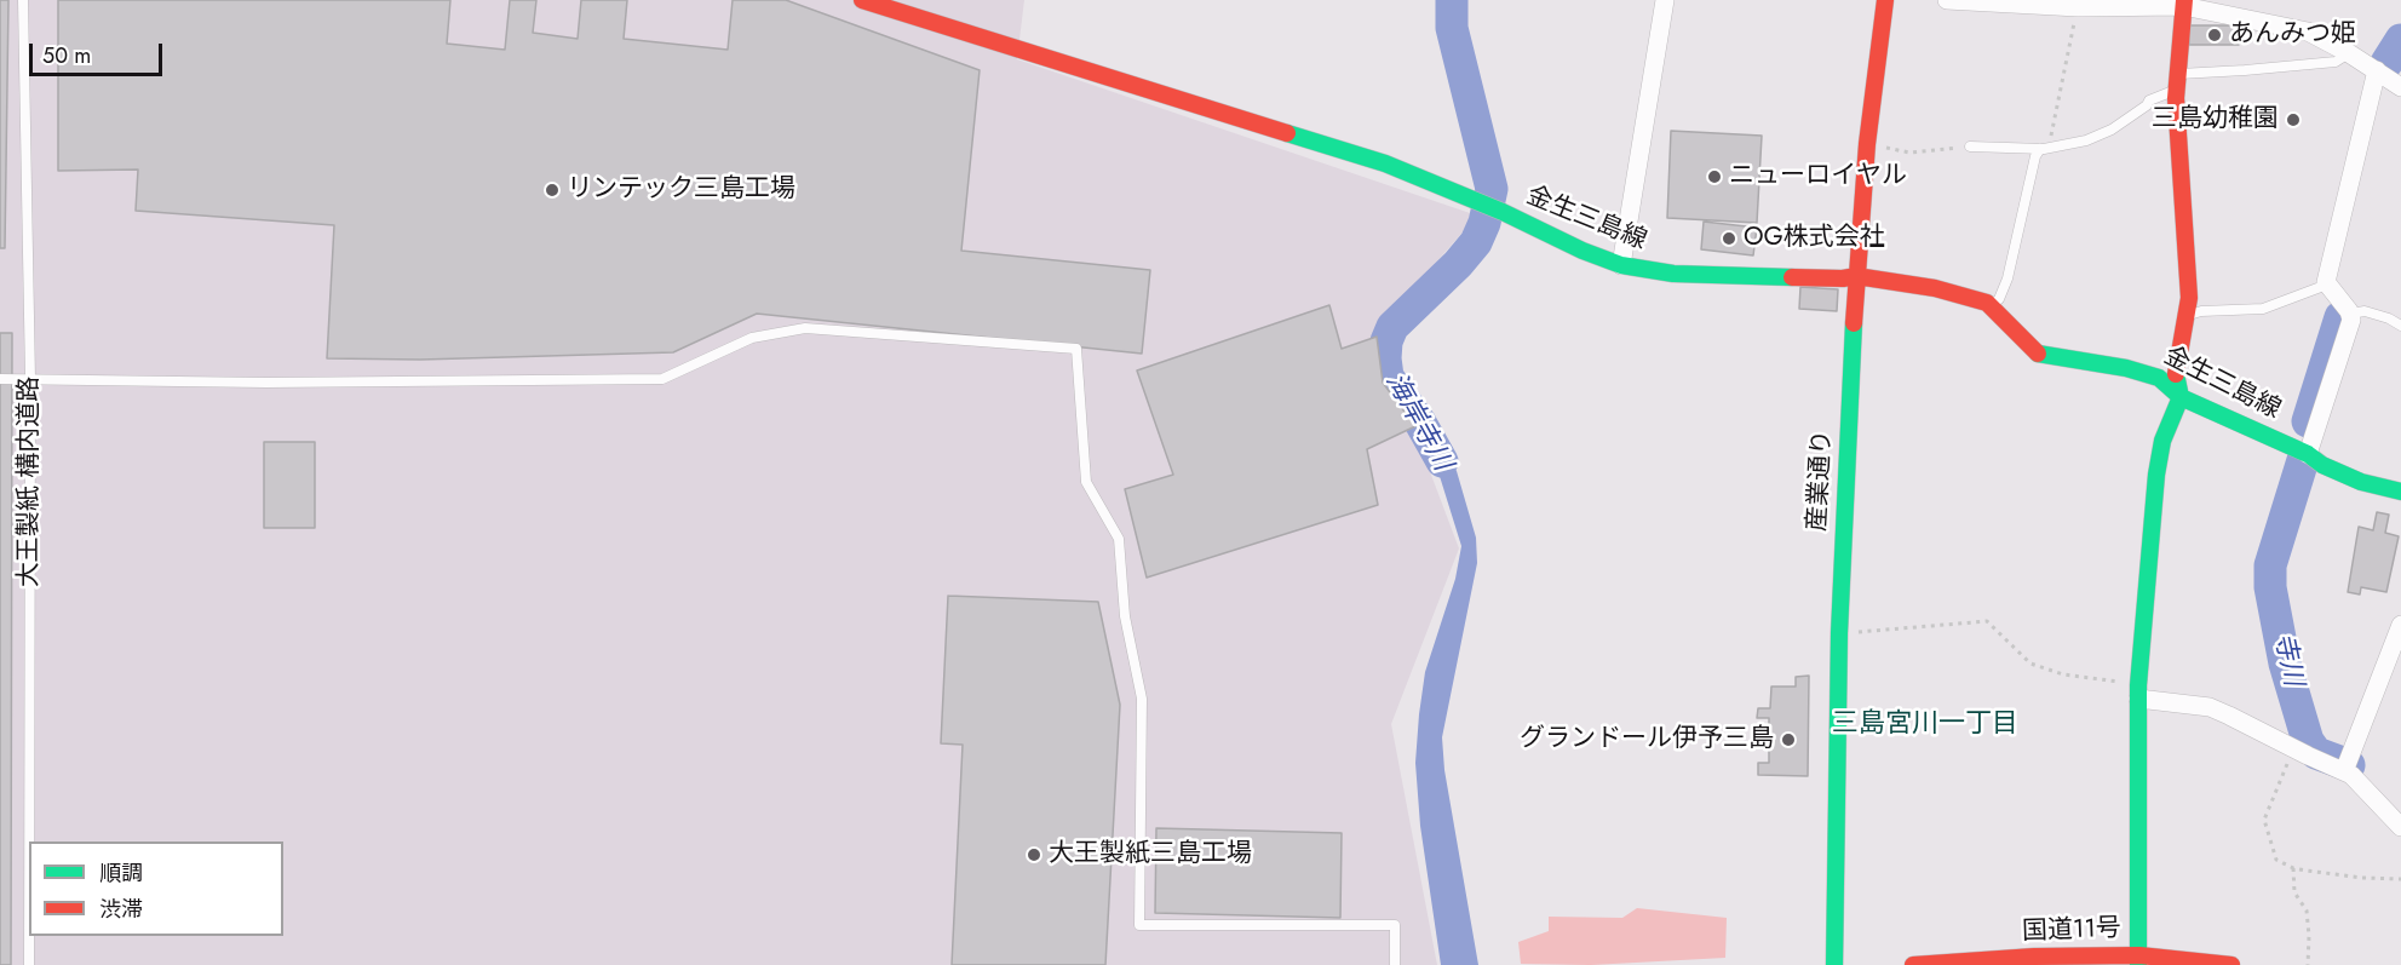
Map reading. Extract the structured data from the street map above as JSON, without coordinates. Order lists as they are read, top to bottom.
{
  "streets": {
    "main road": ["金生三島線", "産業通り", "国道11号"],
    "lane": ["大王製紙 構内道路"]
  },
  "crossings": [
    ["金生三島線", "産業通り"]
  ],
  "districts": ["三島宮川一丁目"],
  "water": ["海岸寺川", "寺川"],
  "places": [
    "あんみつ姫",
    "三島幼稚園",
    "ニューロイヤル",
    "リンテック三島工場",
    "OG株式会社",
    "グランドール伊予三島",
    "大王製紙三島工場"
  ],
  "legend": ["順調", "渋滞"],
  "scale_bar": "50 m"
}
